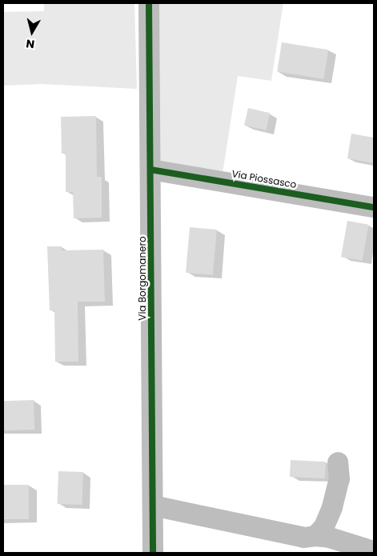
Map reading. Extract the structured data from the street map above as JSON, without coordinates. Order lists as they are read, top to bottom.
{
  "streets": {
    "street": ["Via Piossasco", "Via Borgomanero"]
  },
  "crossings": [
    ["Via Piossasco", "Via Borgomanero"]
  ],
  "north": "bottom"
}
